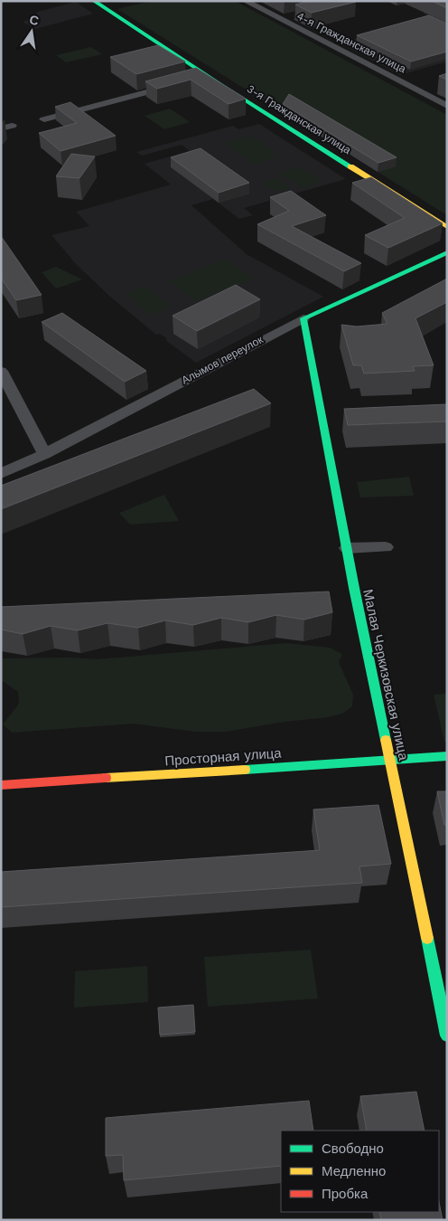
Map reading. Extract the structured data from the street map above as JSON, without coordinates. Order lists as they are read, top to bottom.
{
  "streets": {
    "street": [
      "4-я Гражданская улица",
      "3-я Гражданская улица",
      "Алымов переулок",
      "Малая Черкизовская улица",
      "Просторная улица"
    ]
  },
  "crossings": [
    ["Алымов переулок", "Малая Черкизовская улица"],
    ["Малая Черкизовская улица", "Просторная улица"]
  ],
  "legend": ["Свободно", "Медленно", "Пробка"],
  "north": "top"
}
